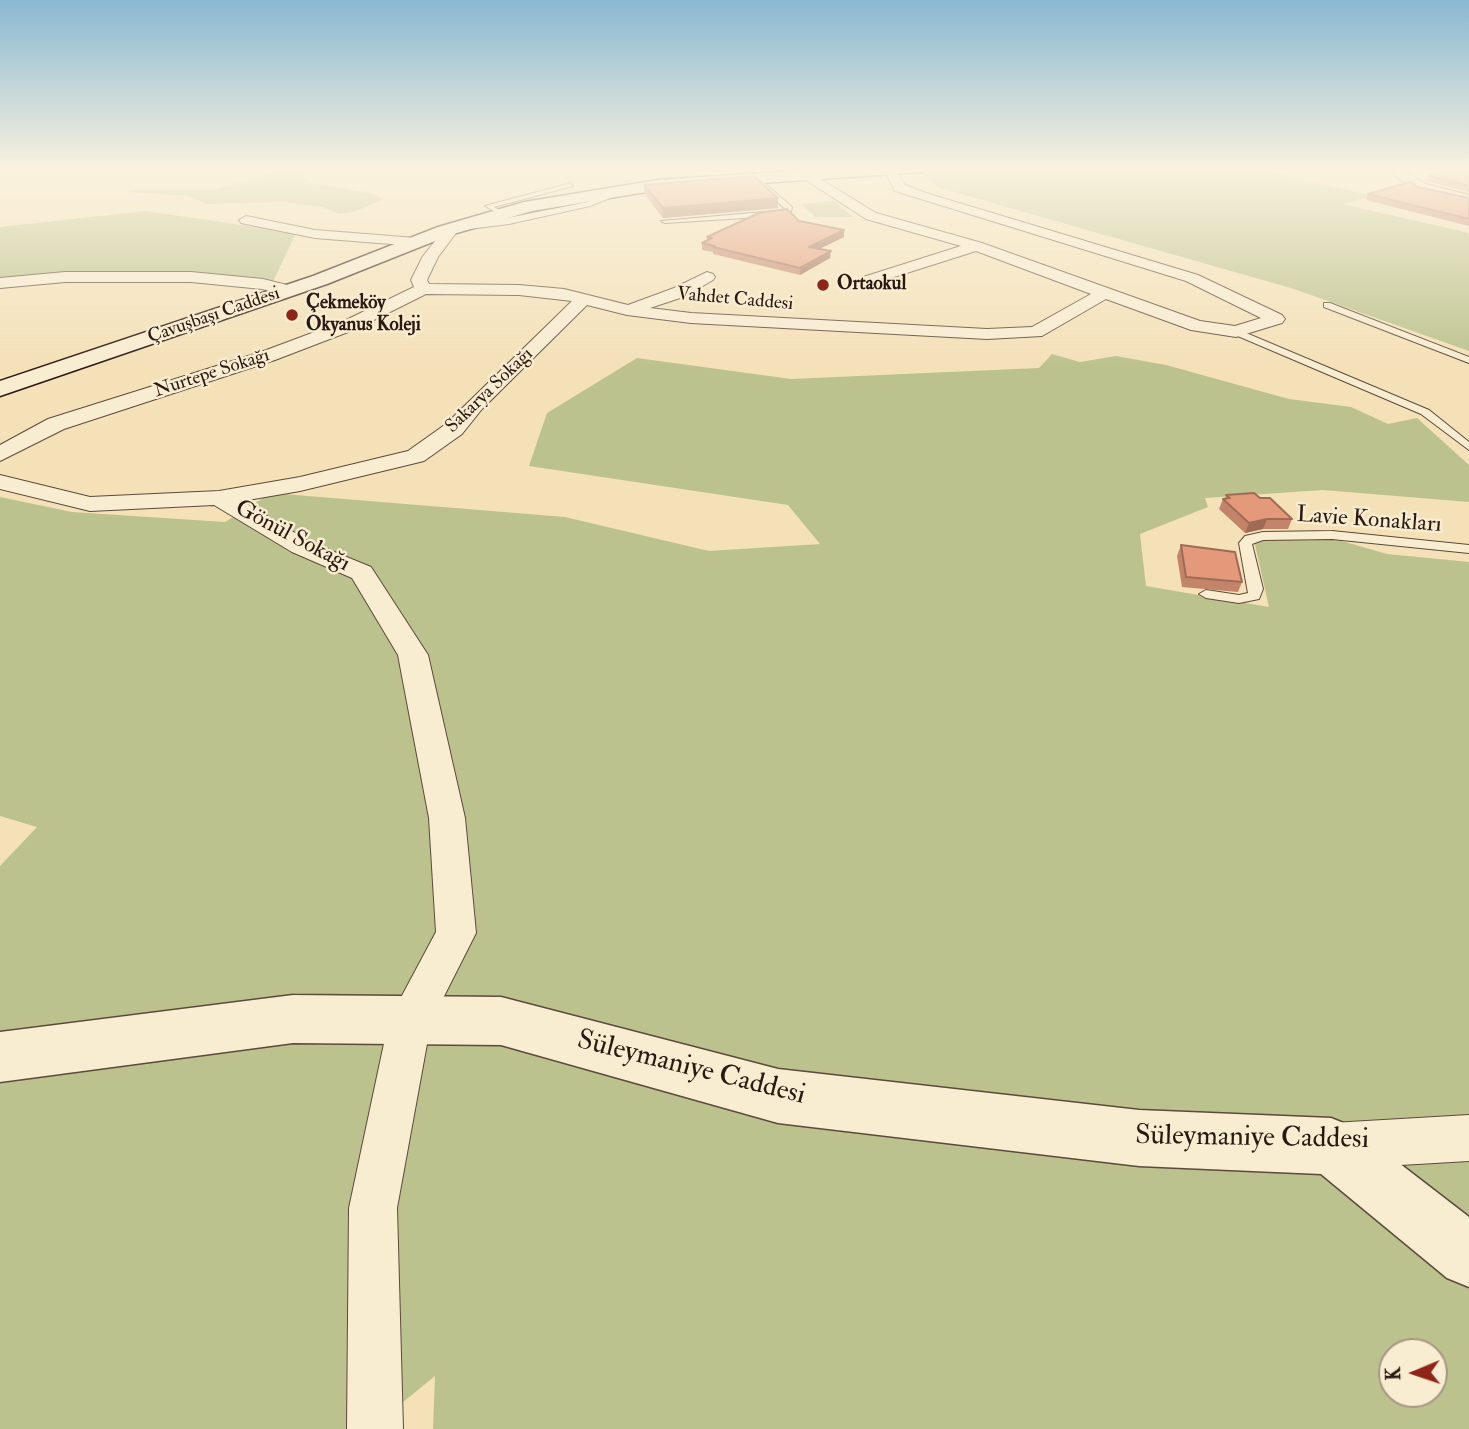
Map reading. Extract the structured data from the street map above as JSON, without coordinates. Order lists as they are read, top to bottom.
{
  "streets": {
    "main road": ["Çavuşbaşı Caddesi", "Süleymaniye Caddesi"],
    "street": [
      "Vahdet Caddesi",
      "Nurtepe Sokağı",
      "Sakarya Sokağı",
      "Gönül Sokağı"
    ],
    "lane": ["Lavie Konakları"]
  },
  "crossings": [
    ["Vahdet Caddesi", "Nurtepe Sokağı"],
    ["Vahdet Caddesi", "Sakarya Sokağı"],
    ["Sakarya Sokağı", "Gönül Sokağı"],
    ["Gönül Sokağı", "Süleymaniye Caddesi"]
  ],
  "places": ["Ortaokul", "Çekmeköy Okyanus Koleji"],
  "north": "left"
}
